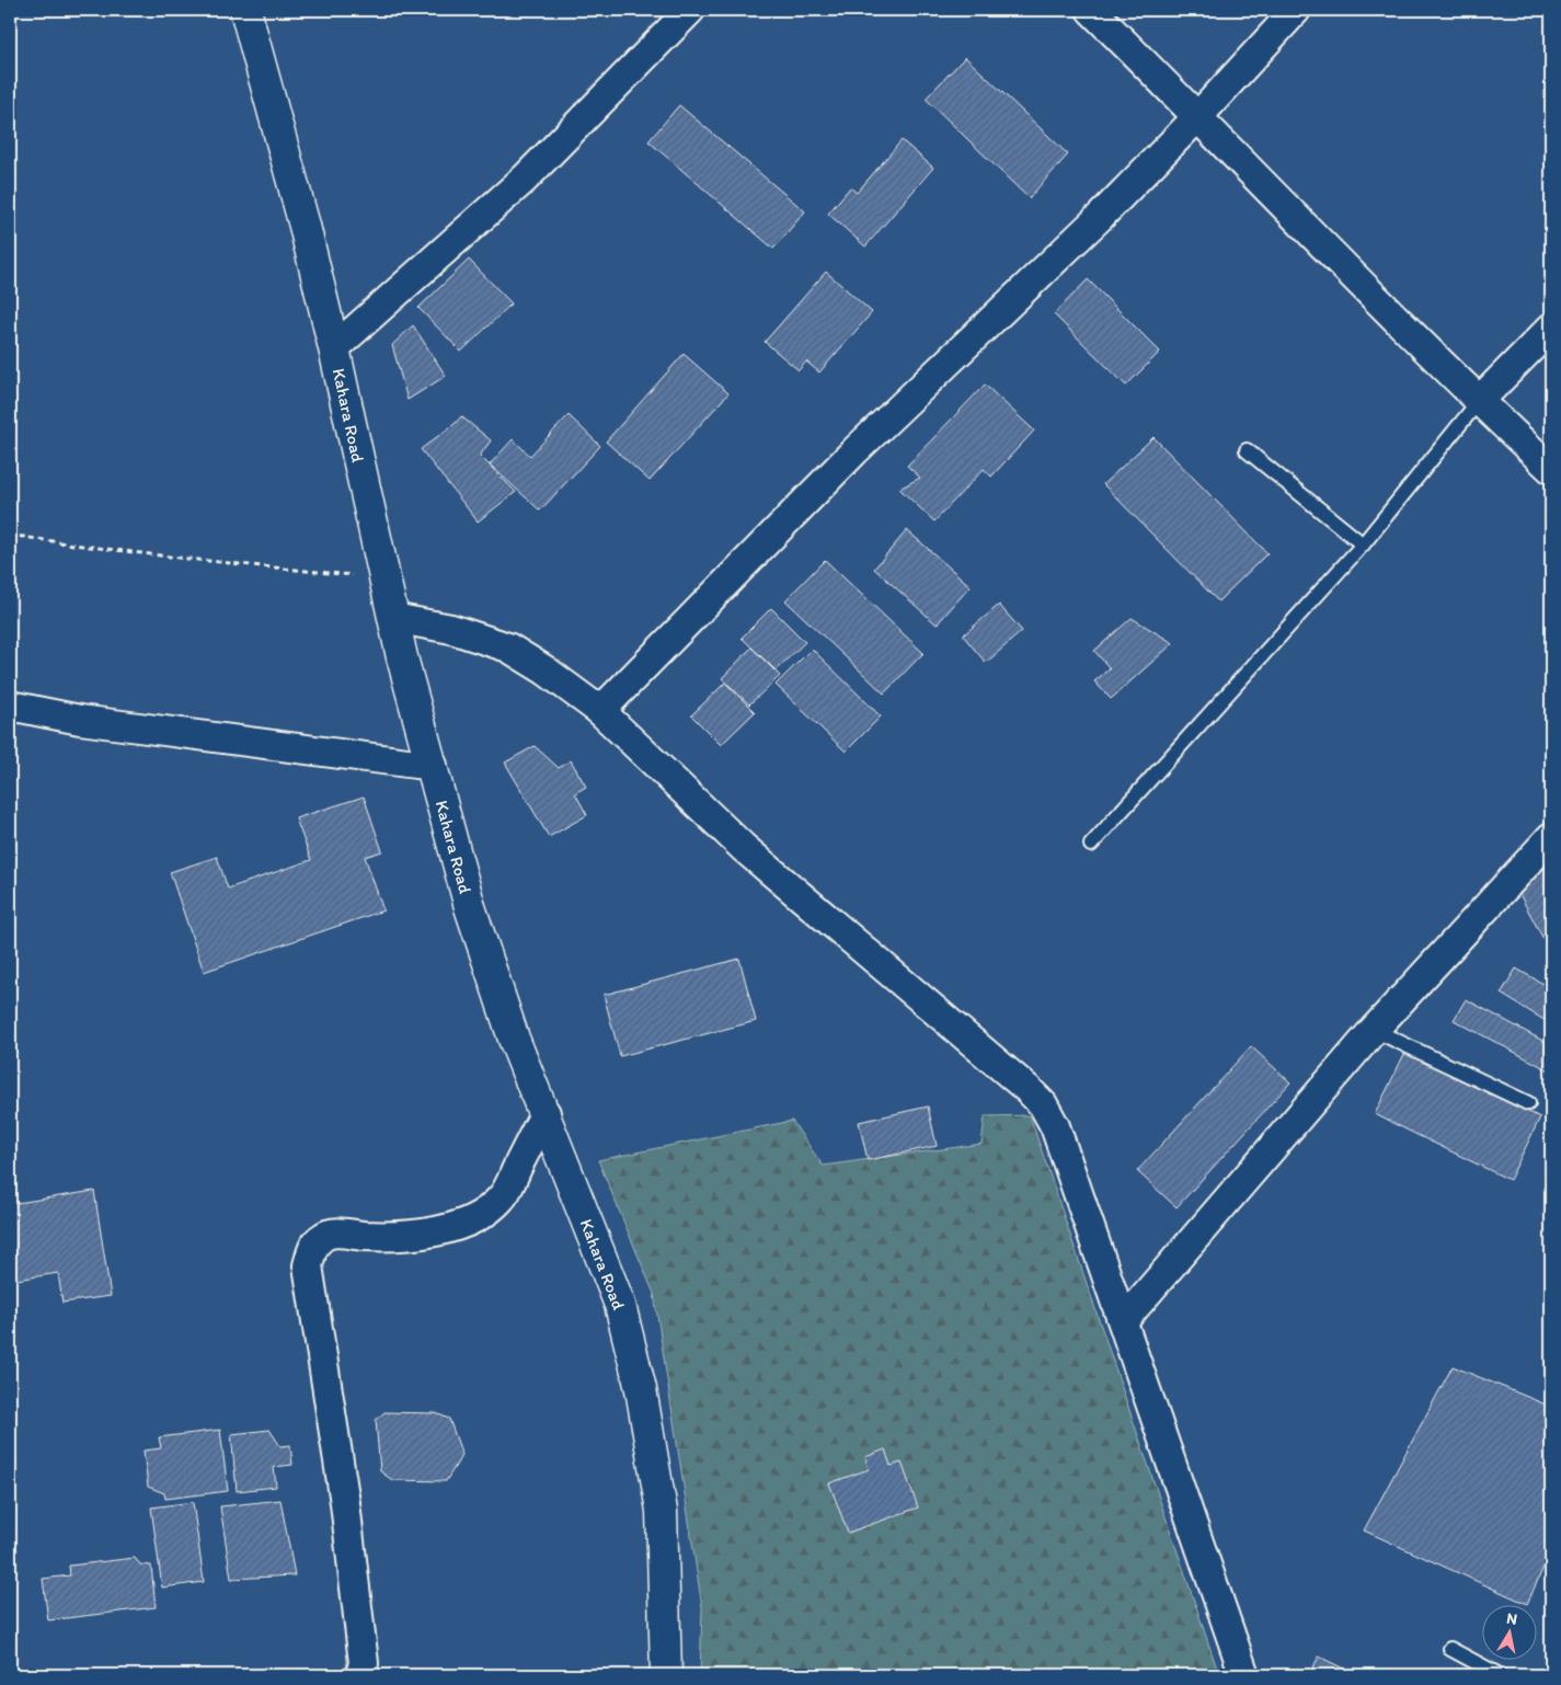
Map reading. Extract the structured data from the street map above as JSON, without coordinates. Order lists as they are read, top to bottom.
{
  "streets": {
    "street": ["Kahara Road"]
  },
  "north": "top"
}
